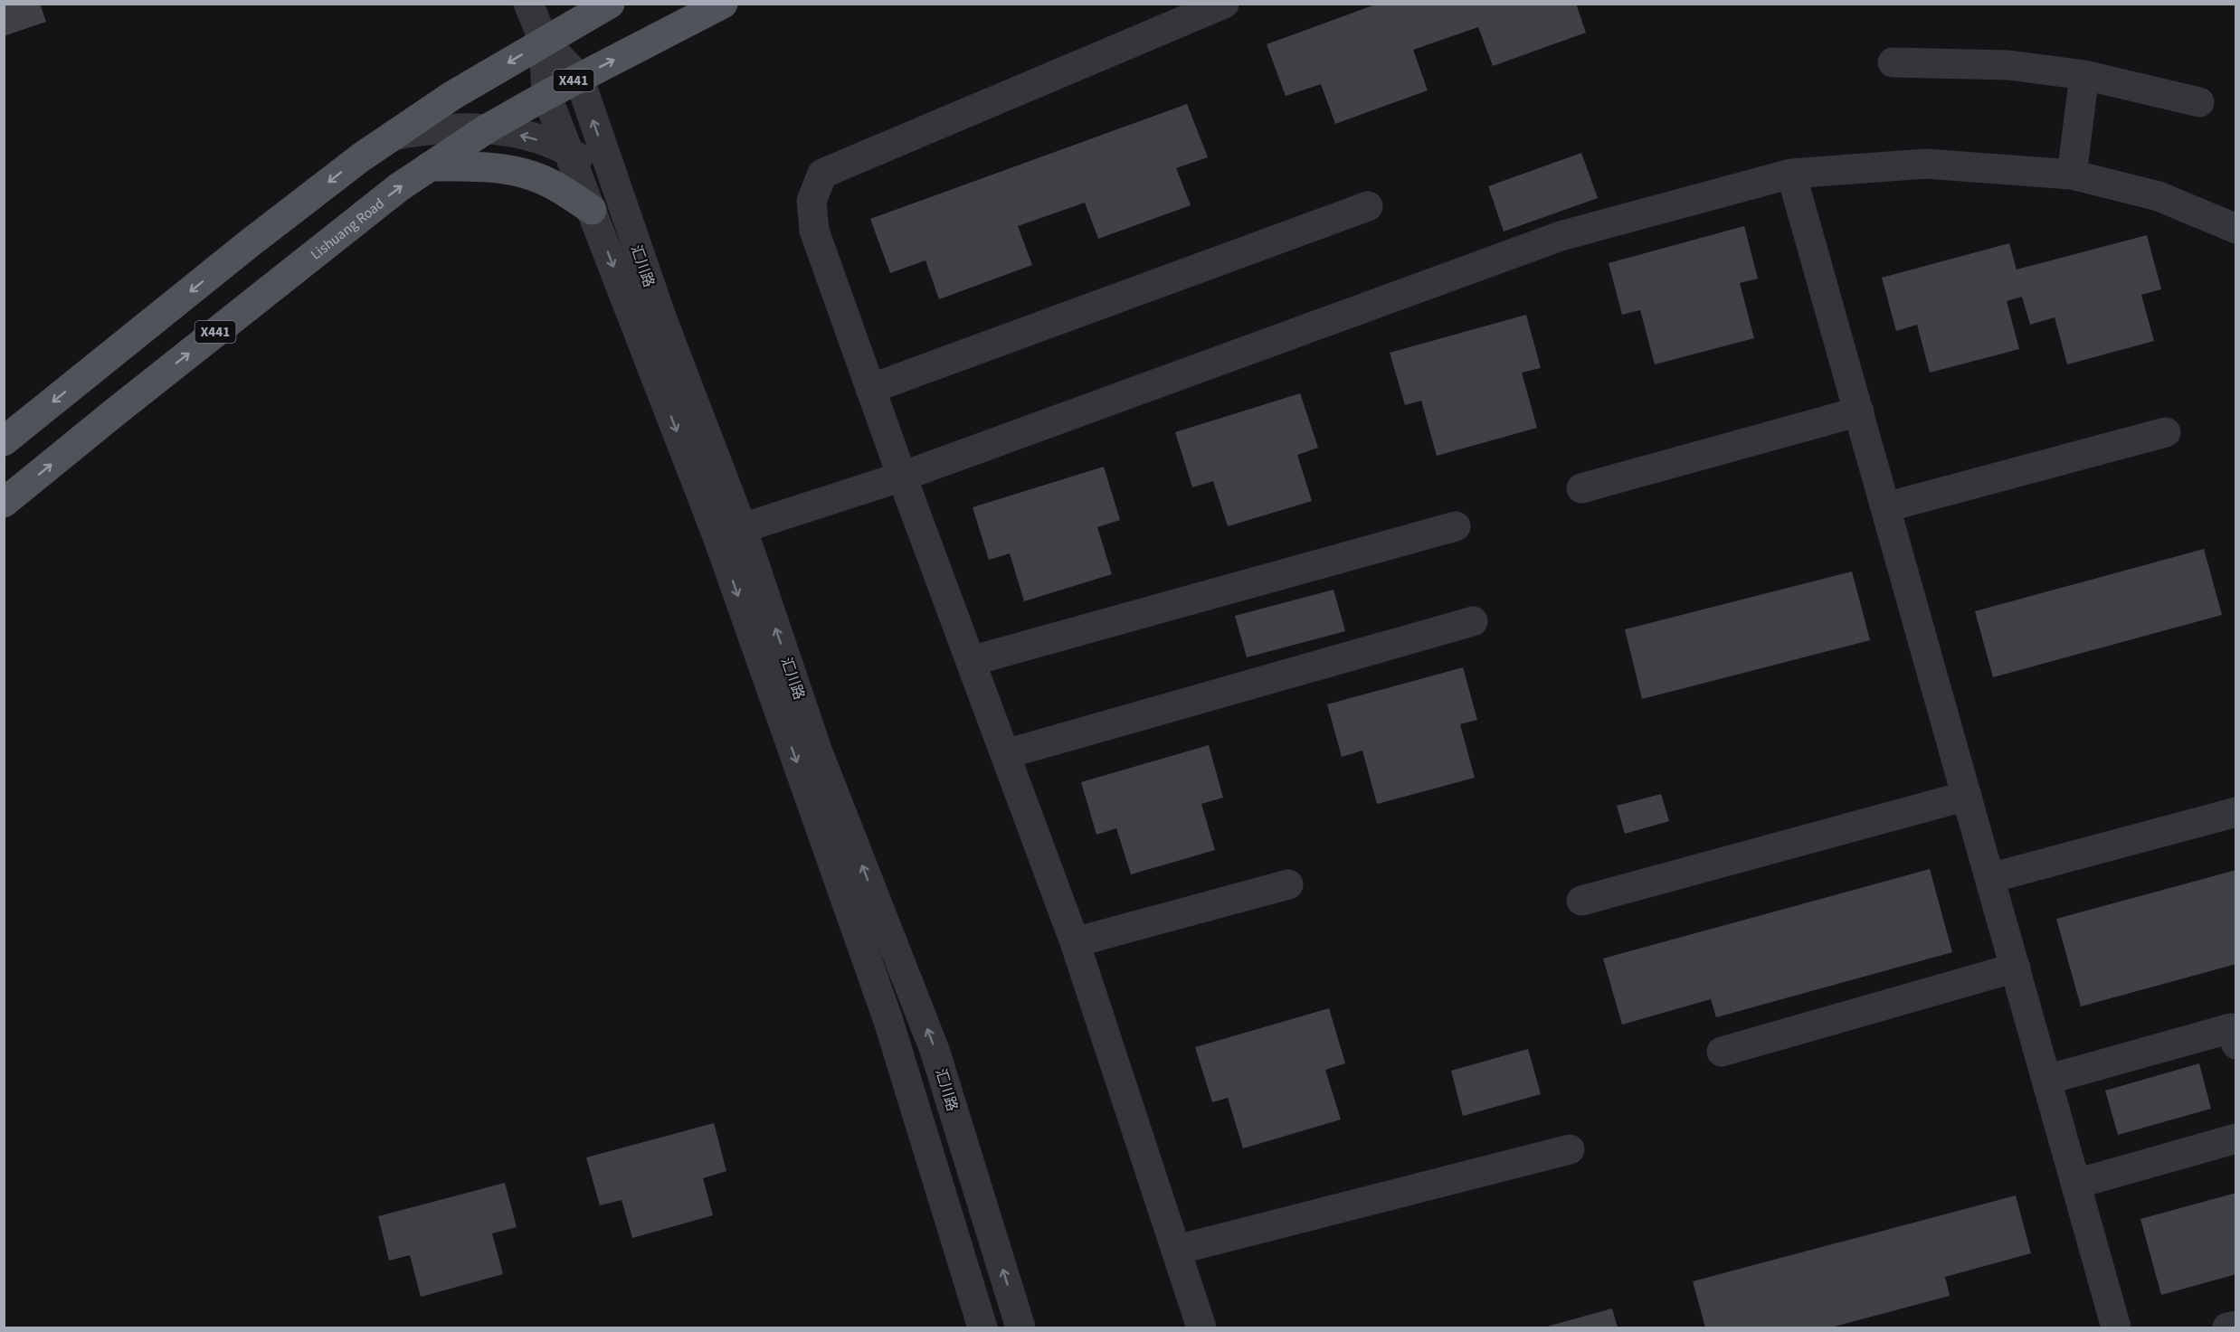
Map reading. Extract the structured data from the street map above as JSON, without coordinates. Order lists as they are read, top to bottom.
{
  "streets": {
    "main road": ["X441", "Lishuang Road"],
    "street": ["汇川路"]
  },
  "crossings": [
    ["Lishuang Road", "汇川路"]
  ]
}
